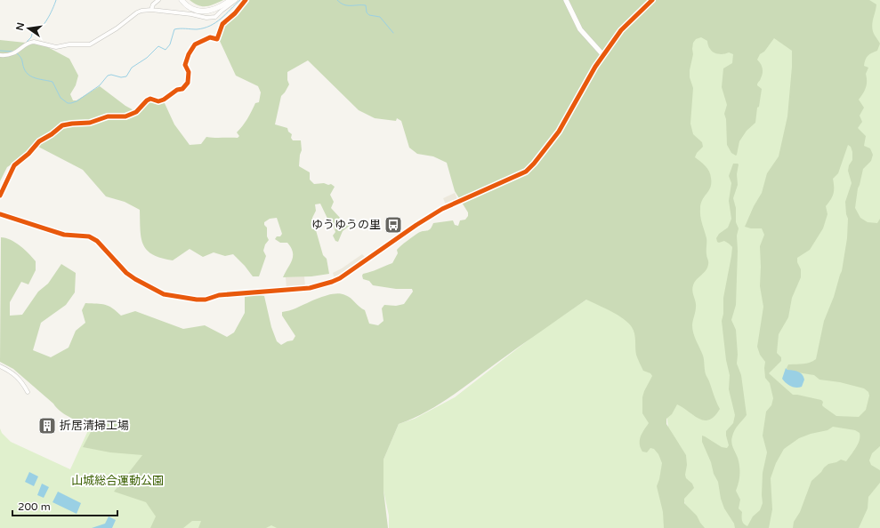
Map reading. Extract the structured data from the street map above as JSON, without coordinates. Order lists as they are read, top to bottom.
{
  "parks": ["山城総合運動公園"],
  "places": {
    "bus stop": ["ゆうゆうの里"],
    "building": ["折居清掃工場"]
  },
  "scale_bar": "200 m",
  "north": "left"
}
